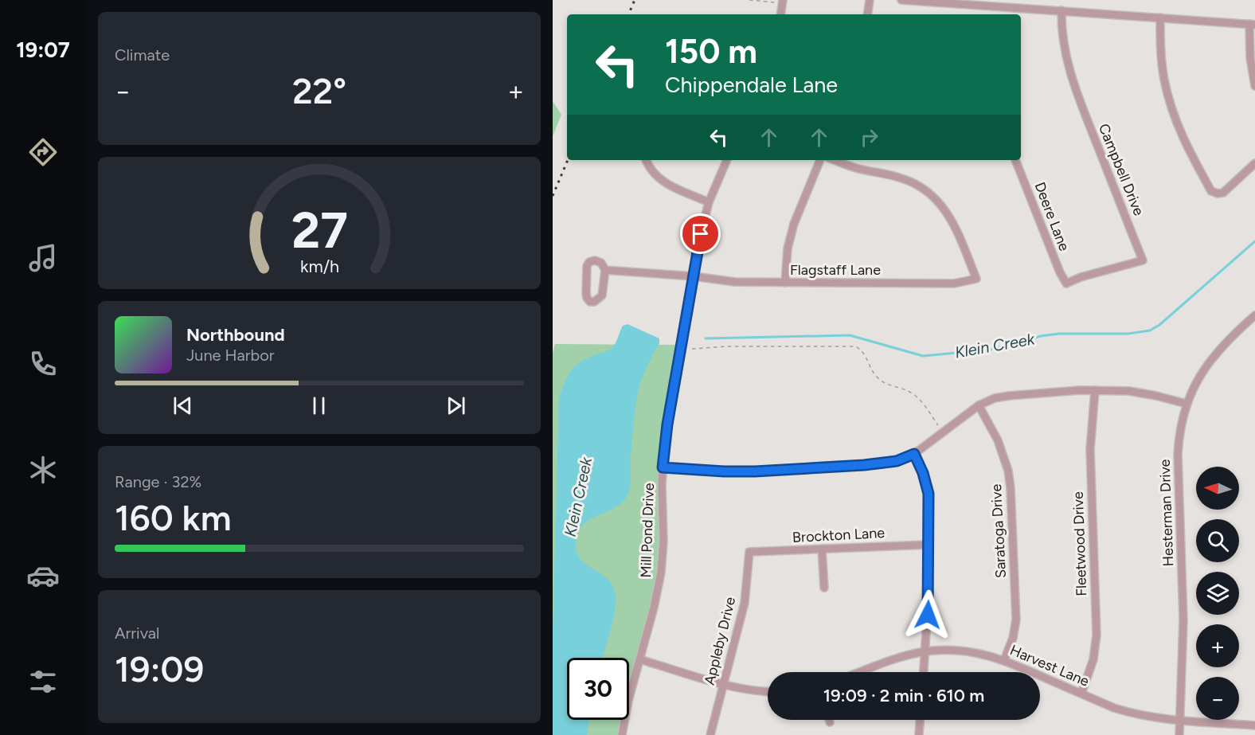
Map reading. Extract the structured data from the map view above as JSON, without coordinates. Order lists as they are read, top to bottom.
{
  "streets": {
    "street": [
      "Campbell Drive",
      "Deere Lane",
      "Flagstaff Lane",
      "Hesterman Drive",
      "Mill Pond Drive",
      "Saratoga Drive",
      "Brockton Lane",
      "Fleetwood Drive",
      "Appleby Drive",
      "Harvest Lane"
    ]
  },
  "crossings": [
    ["Campbell Drive", "Deere Lane"],
    ["Flagstaff Lane", "Mill Pond Drive"],
    ["Hesterman Drive", "Harvest Lane"],
    ["Saratoga Drive", "Harvest Lane"],
    ["Brockton Lane", "Appleby Drive"],
    ["Fleetwood Drive", "Harvest Lane"]
  ],
  "water": ["Klein Creek"],
  "north": "left",
  "page": {
    "tabs": "19:07",
    "tile": [
      "Climate",
      ["Range · 32%", "160 km"],
      ["Arrival", "19:09"]
    ],
    "turn": ["150 m", "Chippendale Lane"],
    "heat": ["−", "22°", "+"],
    "song": ["Northbound", "June Harbor"],
    "map_buttons": ["+", "−"],
    "limit": "30",
    "trip": "19:09 · 2 min · 610 m",
    "gauge": ["27", "km/h"]
  }
}
